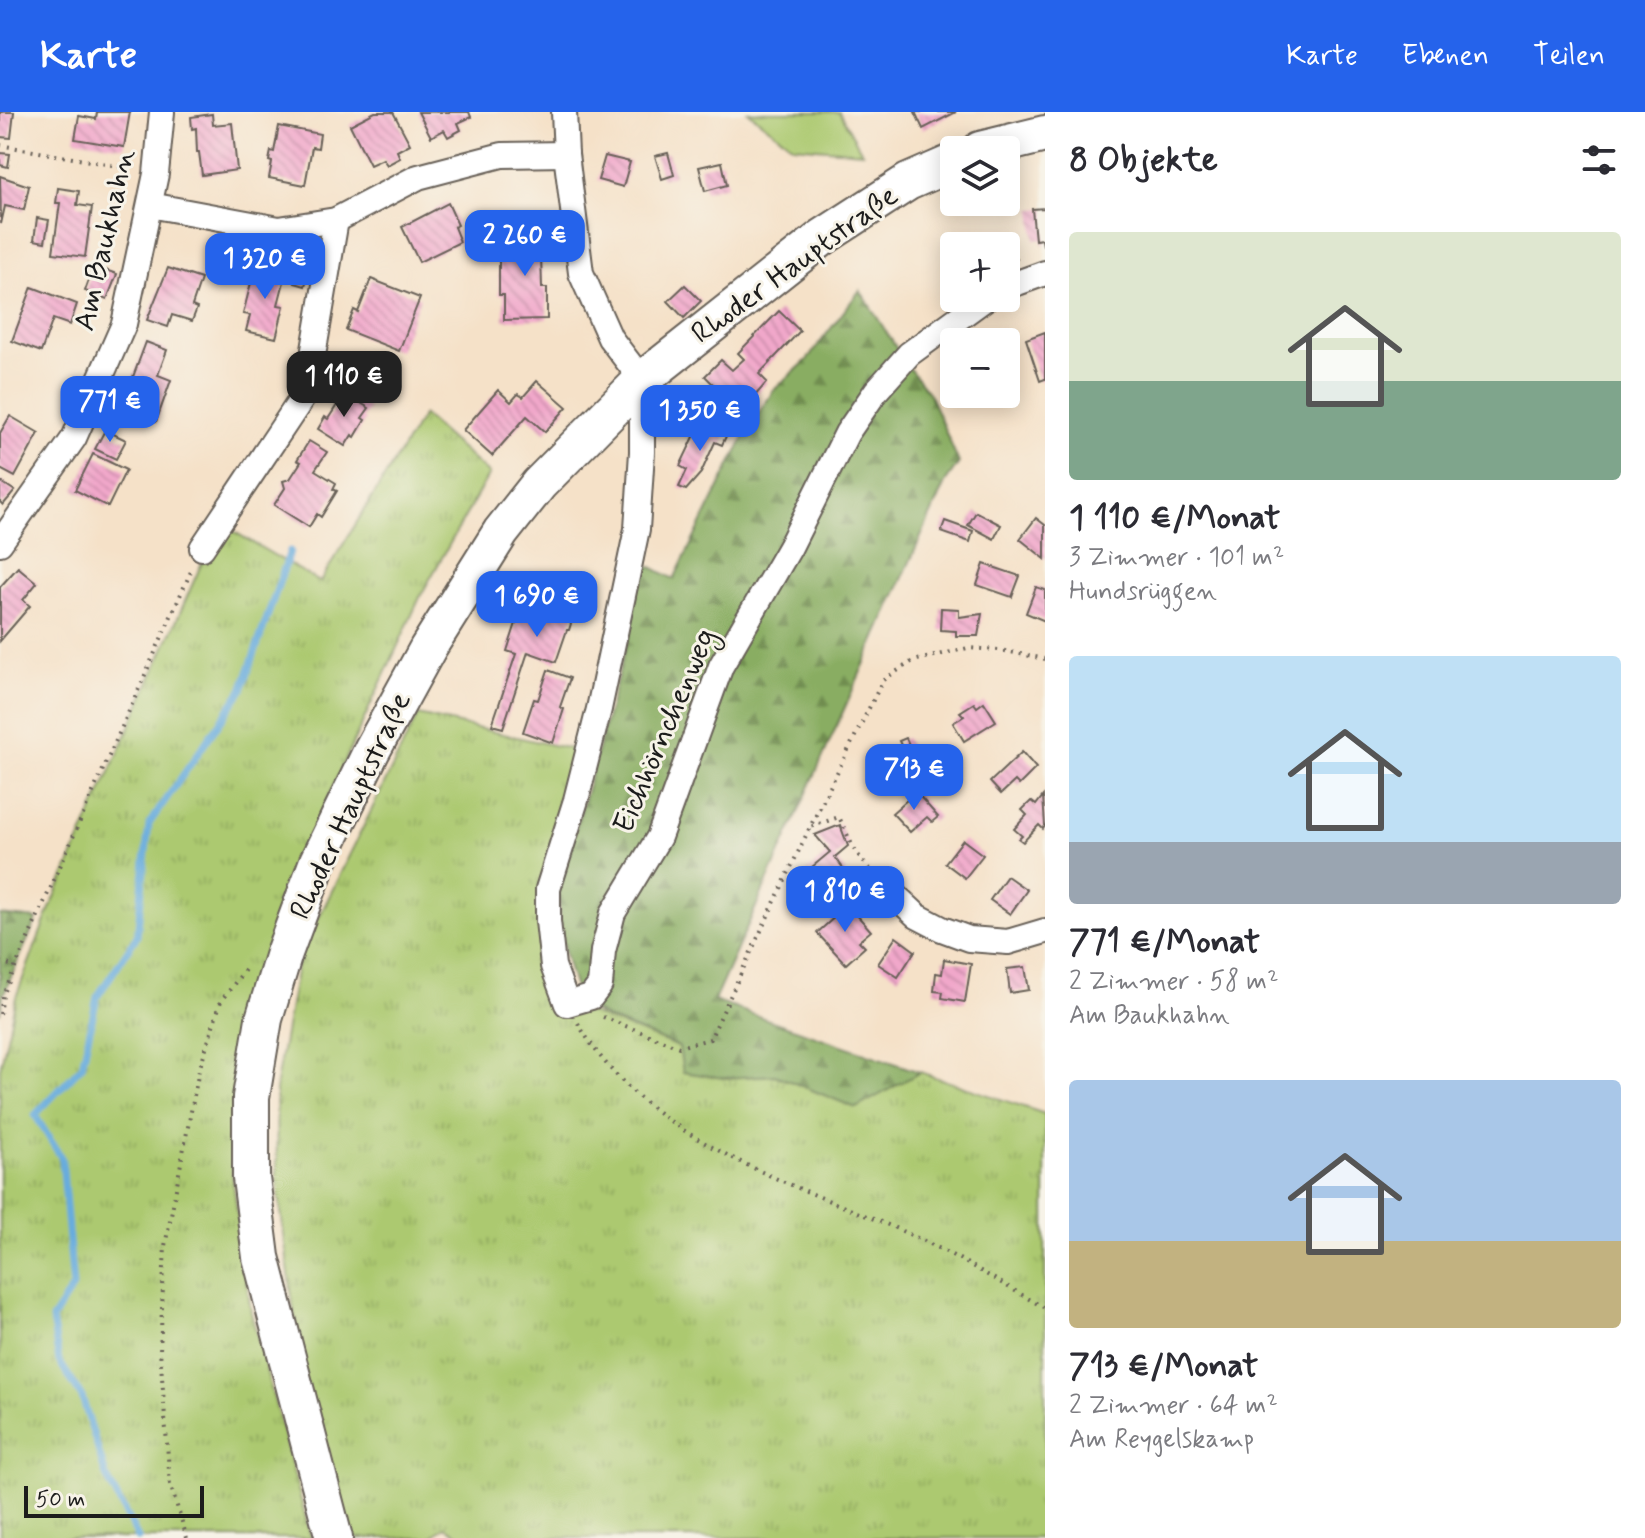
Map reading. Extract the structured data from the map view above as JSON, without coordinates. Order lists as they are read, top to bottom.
{
  "streets": {
    "main road": ["Rhoder Hauptstraße"],
    "street": ["Am Baukhahn", "Eichhörnchenweg"]
  },
  "scale_bar": "50 m",
  "page": {
    "header": "Karte",
    "nav": ["Karte", "Ebenen", "Teilen"],
    "heading": "8 Objekte",
    "map_buttons": ["+", "−"],
    "list": [
      {
        "name": "1 110 €/Monat",
        "note": "3 Zimmer · 101 m² · Hundsrüggen"
      },
      {
        "name": "771 €/Monat",
        "note": "2 Zimmer · 58 m² · Am Baukhahn"
      },
      {
        "name": "713 €/Monat",
        "note": "2 Zimmer · 64 m² · Am Reygelskamp"
      }
    ],
    "price": [
      "2 260 €",
      "1 320 €",
      "1 110 €",
      "771 €",
      "1 350 €",
      "1 690 €",
      "713 €",
      "1 810 €"
    ],
    "scale": "50 m"
  }
}
